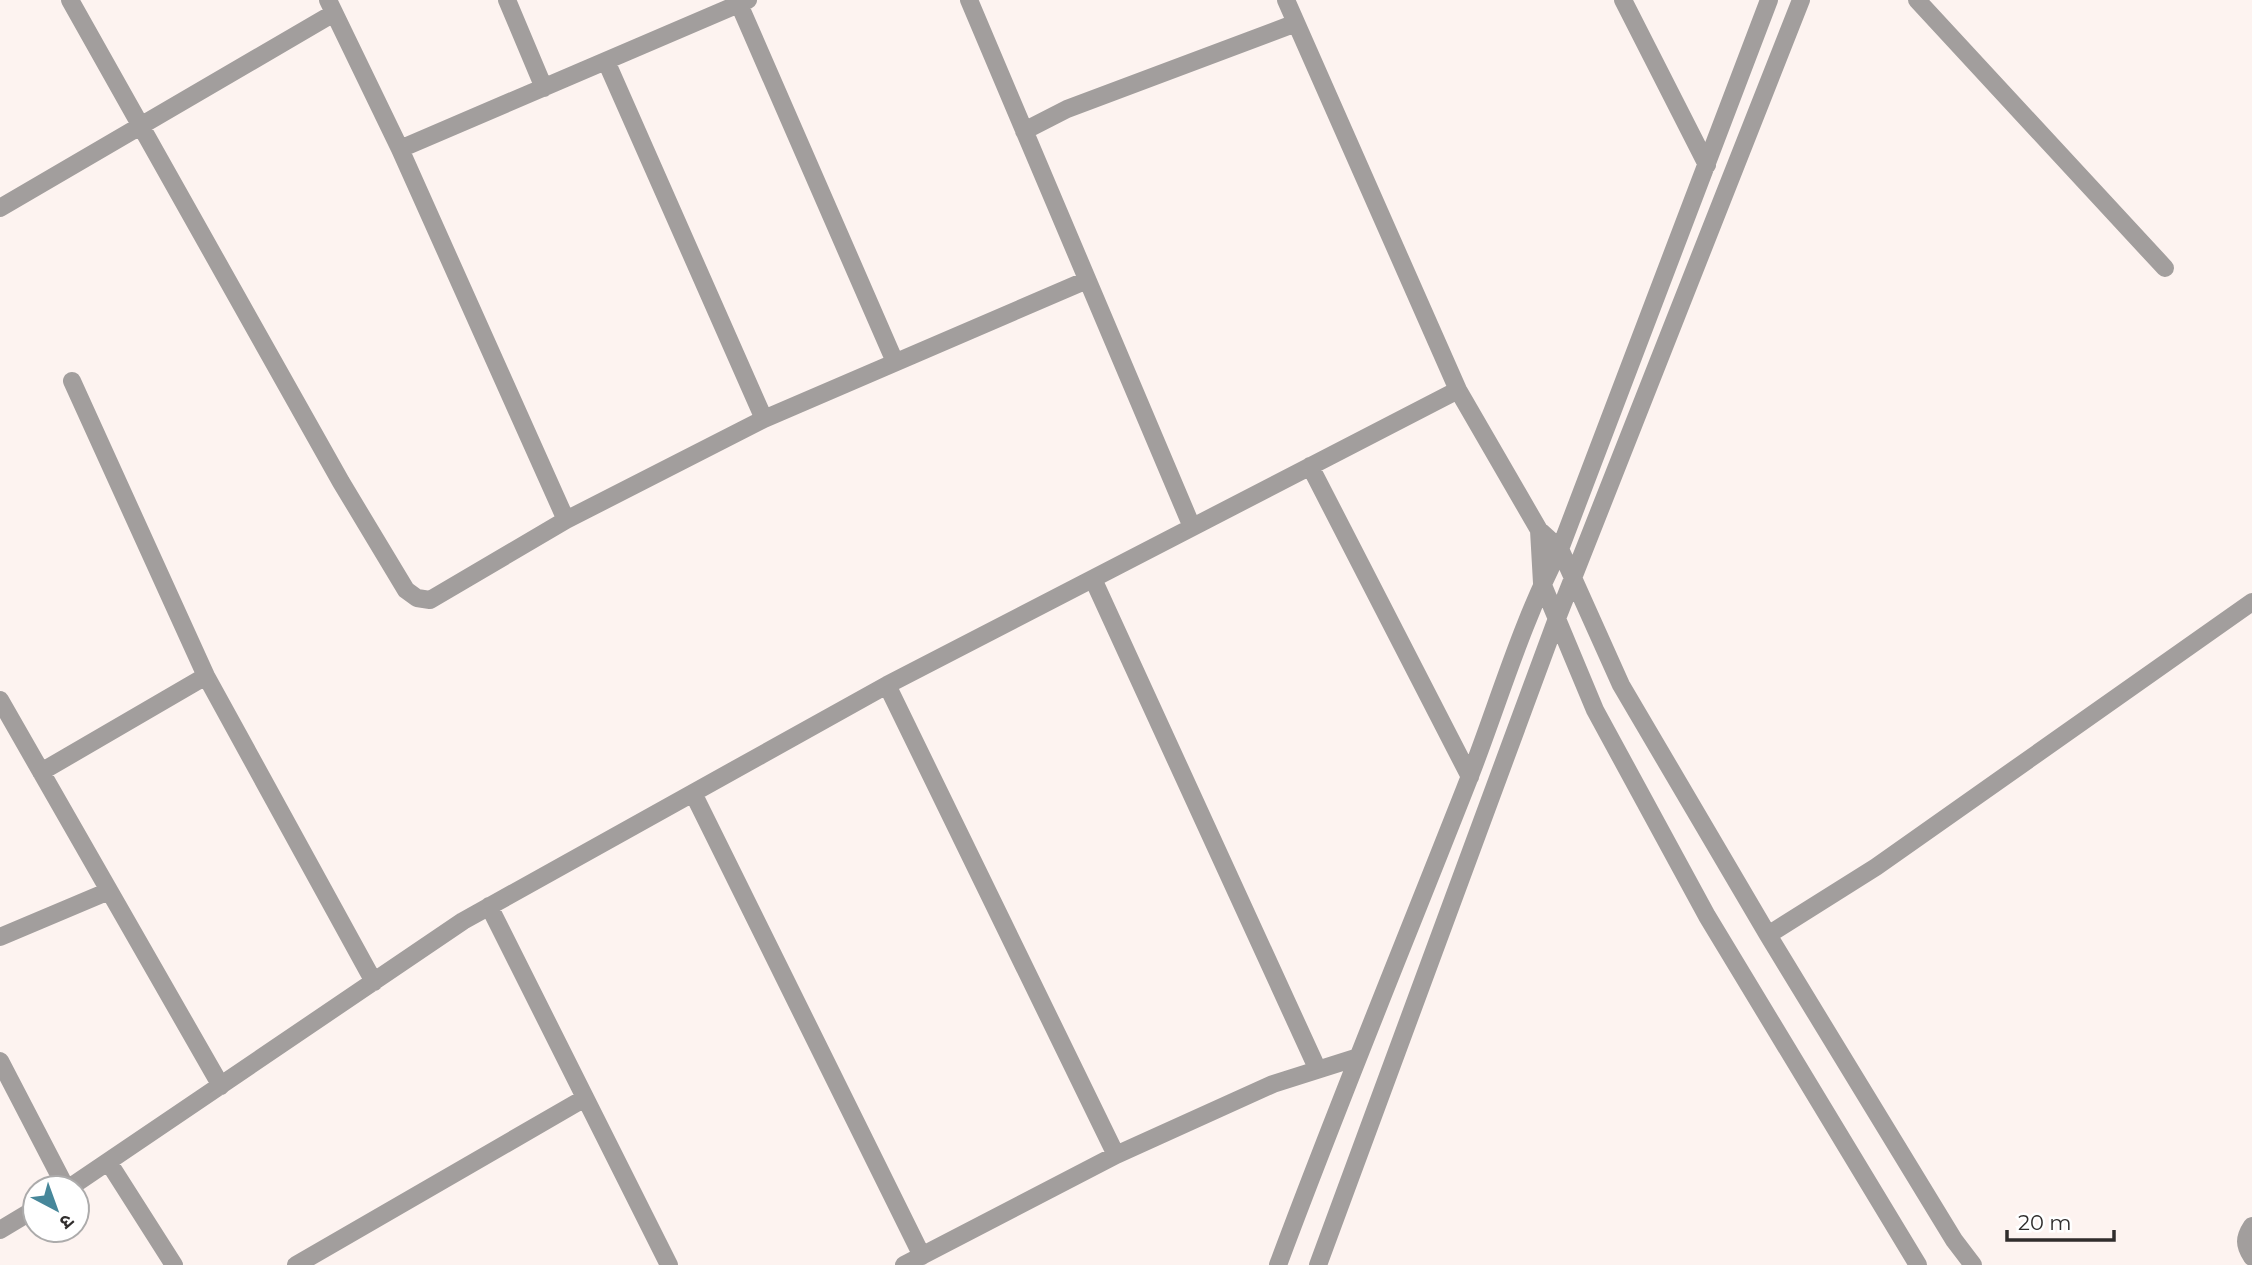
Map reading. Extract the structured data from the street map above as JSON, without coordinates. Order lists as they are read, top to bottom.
{
  "scale_bar": "20 m",
  "north": "bottom right"
}
